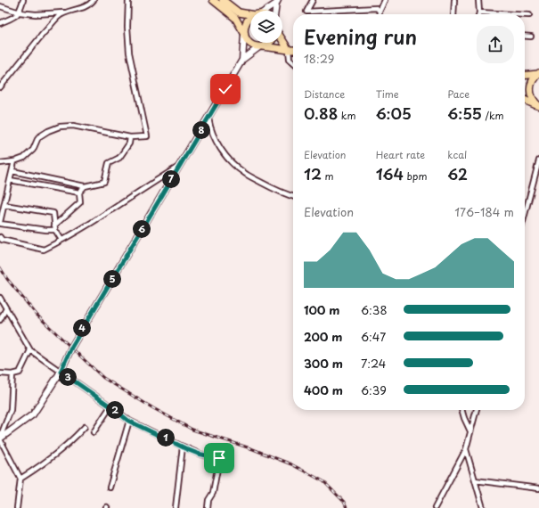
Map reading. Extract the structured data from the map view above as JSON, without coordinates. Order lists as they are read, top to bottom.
{
  "page": {
    "heading": ["Evening run", "18:29"],
    "stats": [
      ["Distance", "0.88 km"],
      ["Time", "6:05"],
      ["Pace", "6:55 /km"],
      ["Elevation", "12 m"],
      ["Heart rate", "164 bpm"],
      ["kcal", "62"]
    ],
    "pins": [
      "8",
      "7",
      "6",
      "5",
      "4",
      "3",
      "2",
      "1"
    ],
    "chart": ["Elevation", "176–184 m"],
    "list": [
      {
        "name": "100 m",
        "note": "6:38"
      },
      {
        "name": "200 m",
        "note": "6:47"
      },
      {
        "name": "300 m",
        "note": "7:24"
      },
      {
        "name": "400 m",
        "note": "6:39"
      }
    ]
  }
}
